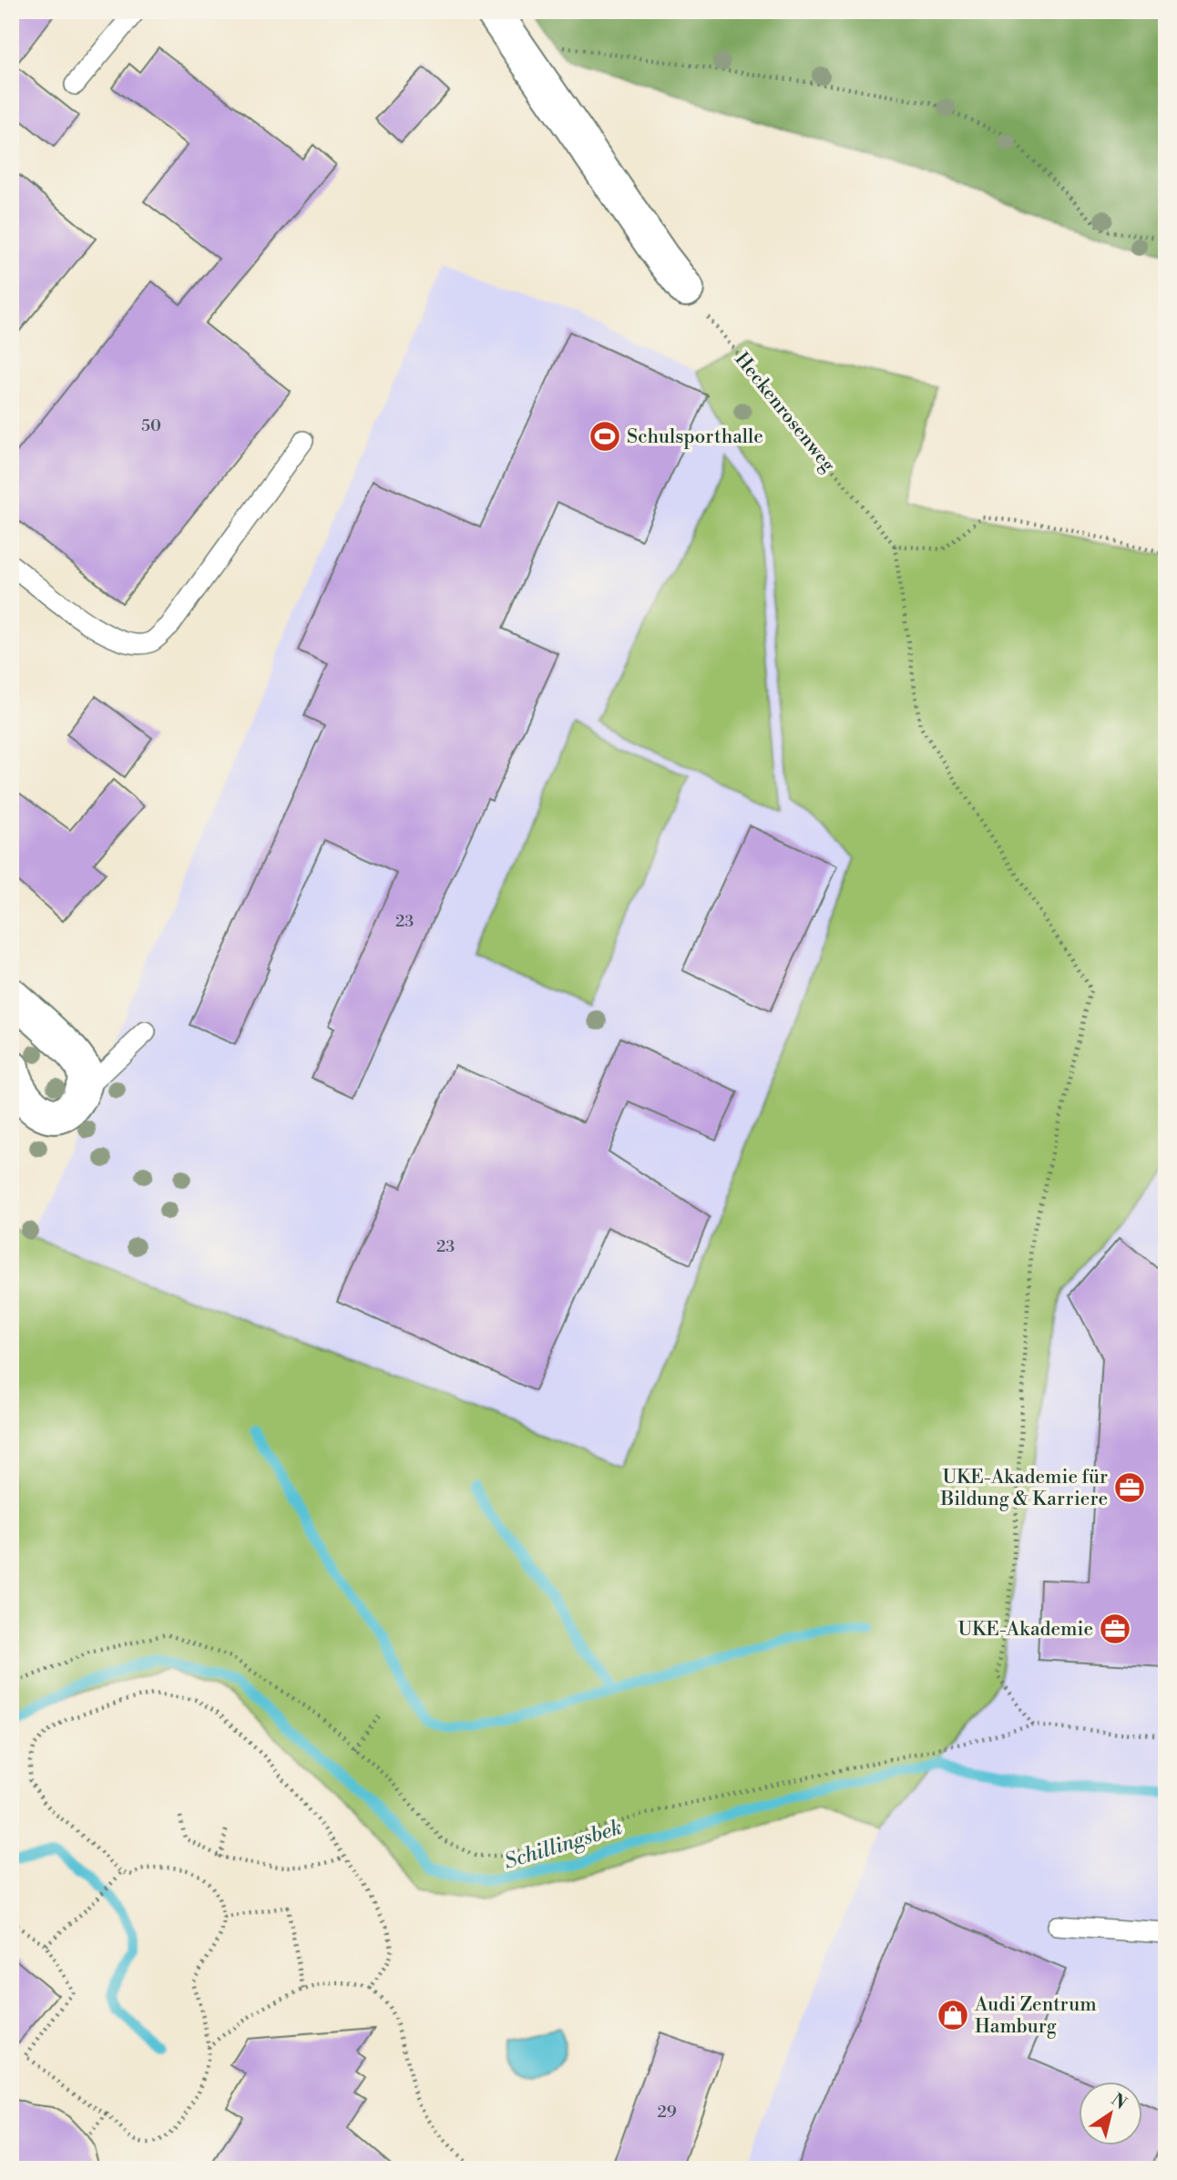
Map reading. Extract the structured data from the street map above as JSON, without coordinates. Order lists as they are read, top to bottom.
{
  "streets": {
    "path": ["Heckenrosenweg"]
  },
  "water": ["Schillingsbek"],
  "places": {
    "sports": ["Schulsporthalle"],
    "office": ["UKE-Akademie für Bildung & Karriere", "UKE-Akademie"],
    "shop": ["Audi Zentrum Hamburg"]
  },
  "house_numbers": [
    "50",
    "23",
    "23",
    "29"
  ],
  "north": "top right"
}
